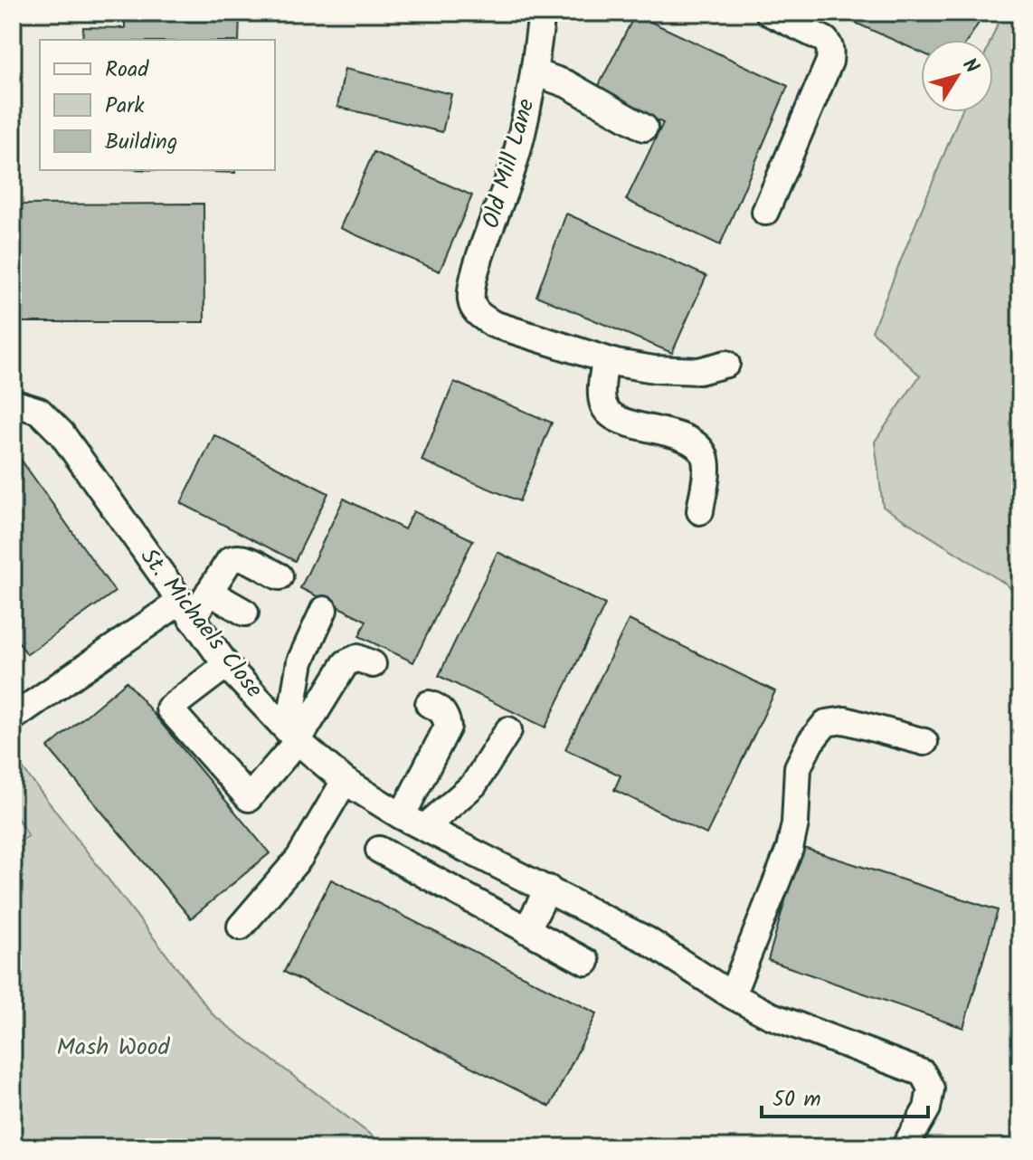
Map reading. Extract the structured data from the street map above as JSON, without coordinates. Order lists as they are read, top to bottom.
{
  "streets": {
    "street": ["Old Mill Lane", "St. Michaels Close"]
  },
  "parks": ["Mash Wood"],
  "legend": ["Road", "Park", "Building"],
  "scale_bar": "50 m",
  "north": "top right"
}
